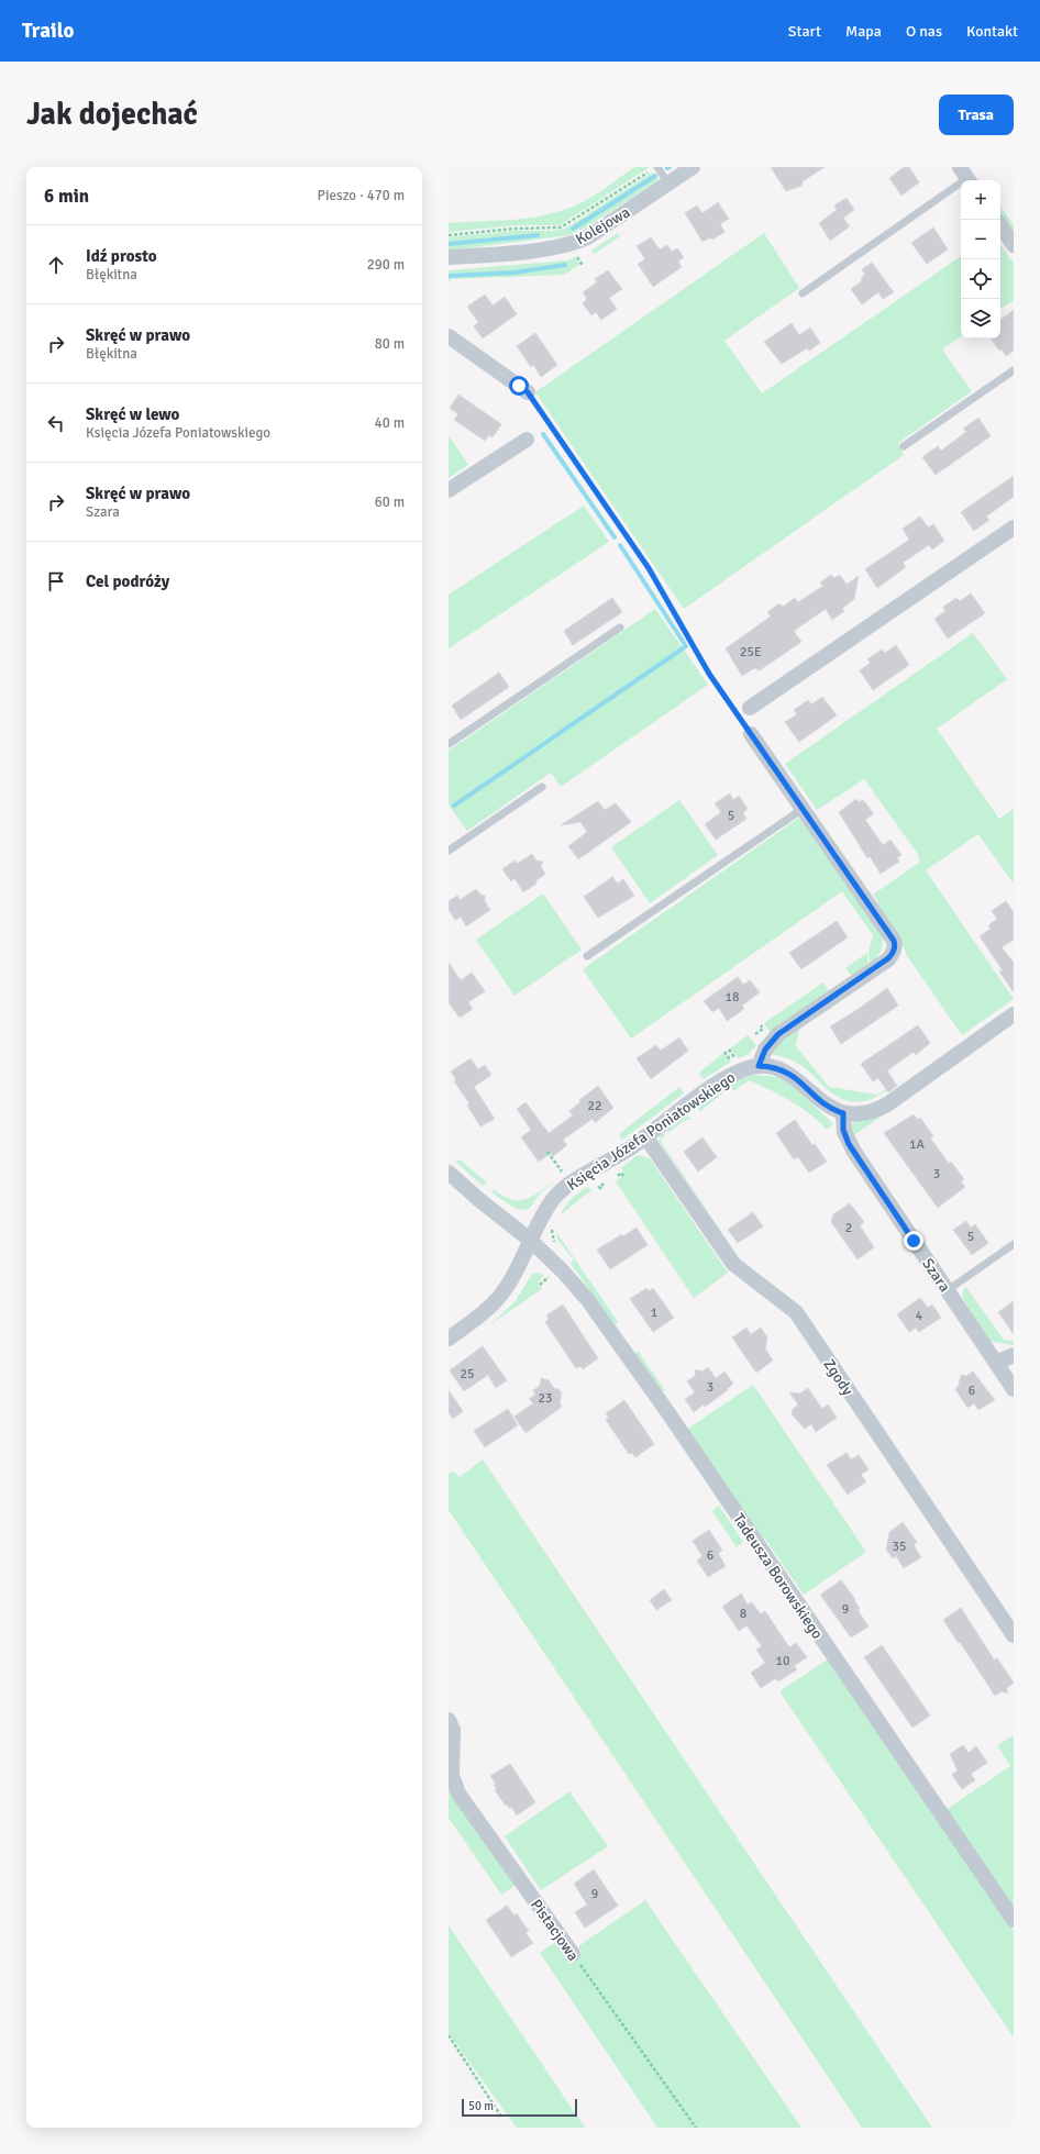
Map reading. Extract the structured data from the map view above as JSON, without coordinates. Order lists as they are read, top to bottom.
{
  "streets": {
    "street": [
      "Kolejowa",
      "Księcia Józefa Poniatowskiego",
      "Szara",
      "Zgody",
      "Tadeusza Borowskiego",
      "Pistacjowa"
    ]
  },
  "crossings": [
    ["Księcia Józefa Poniatowskiego", "Szara"],
    ["Księcia Józefa Poniatowskiego", "Zgody"],
    ["Księcia Józefa Poniatowskiego", "Tadeusza Borowskiego"]
  ],
  "house_numbers": [
    "25E",
    "5",
    "18",
    "22",
    "1A",
    "3",
    "2",
    "5",
    "1",
    "4",
    "25",
    "3",
    "6",
    "23",
    "35",
    "6",
    "9",
    "8",
    "10",
    "9"
  ],
  "scale_bar": "50 m",
  "page": {
    "header": "Trailo",
    "nav": [
      "Start",
      "Mapa",
      "O nas",
      "Kontakt"
    ],
    "buttons": "Trasa",
    "title": "Jak dojechać",
    "heading": ["6 min", "Pieszo · 470 m"],
    "map_buttons": ["+", "−"],
    "list": [
      ["Idź prosto", "Błękitna", "290 m"],
      ["Skręć w prawo", "Błękitna", "80 m"],
      ["Skręć w lewo", "Księcia Józefa Poniatowskiego", "40 m"],
      ["Skręć w prawo", "Szara", "60 m"],
      "Cel podróży"
    ],
    "scale": "50 m"
  }
}
